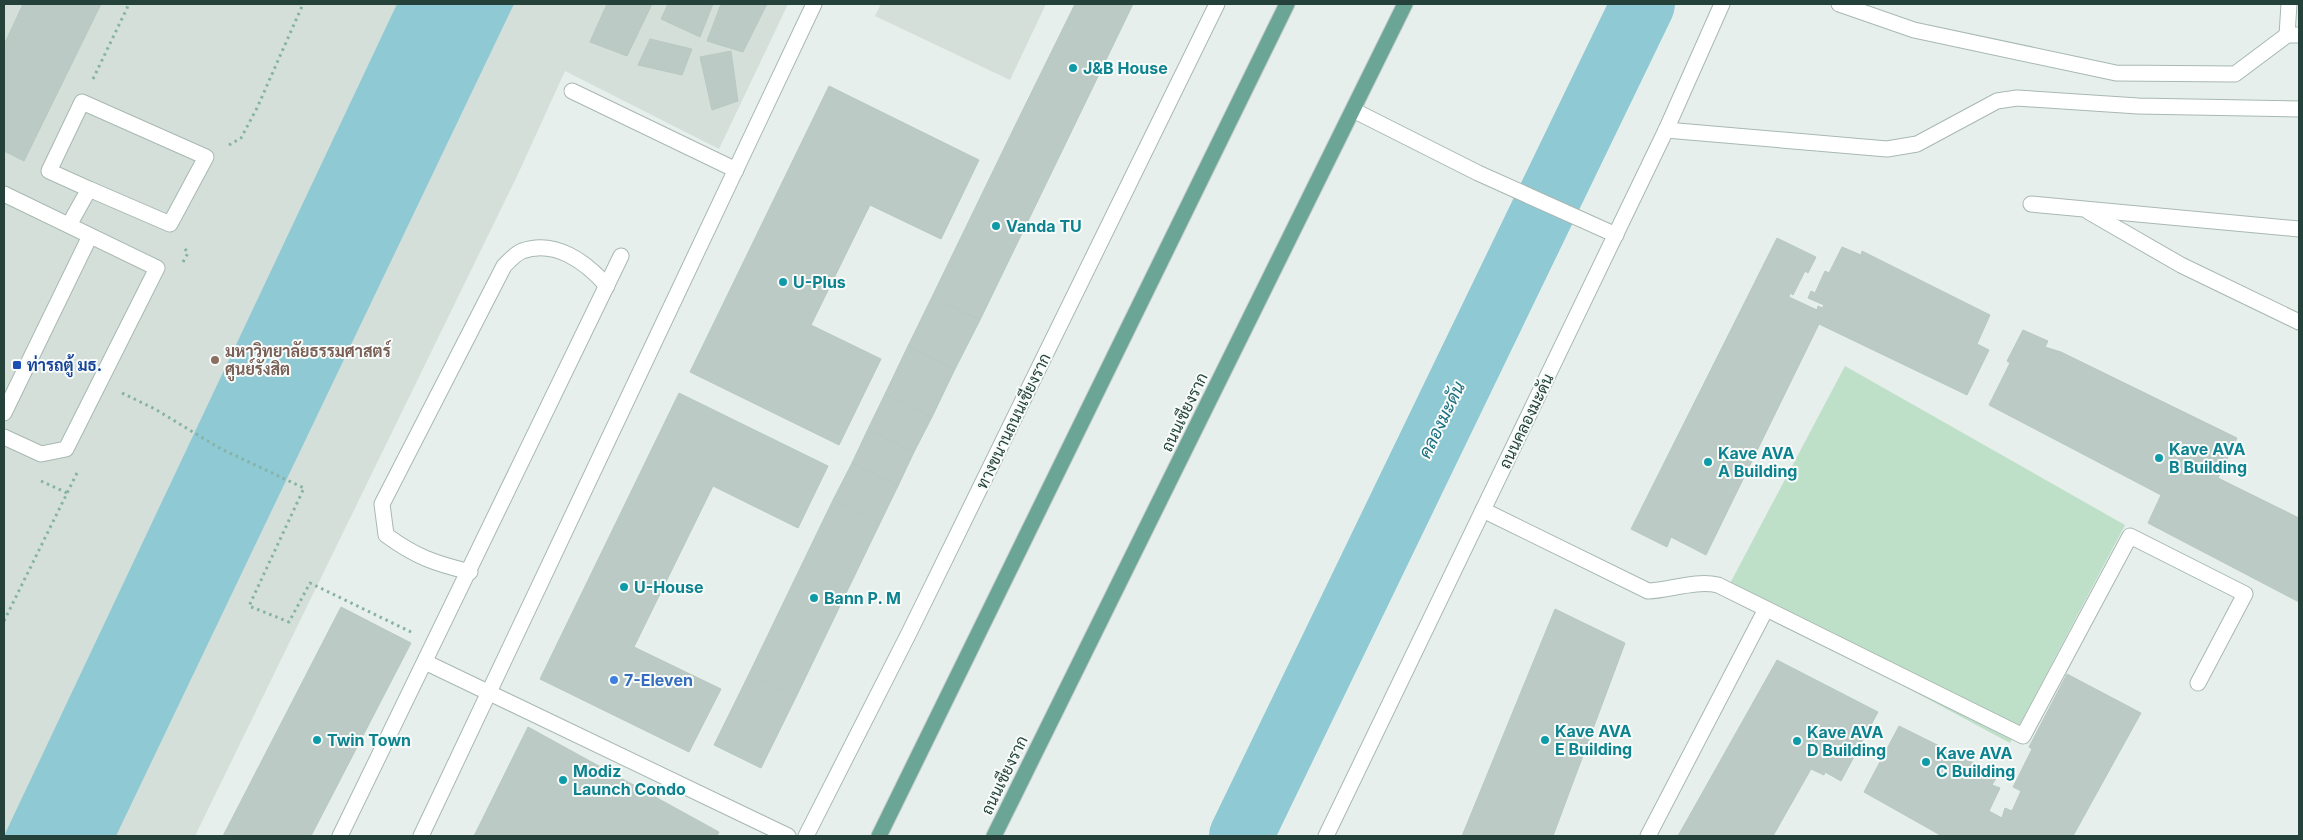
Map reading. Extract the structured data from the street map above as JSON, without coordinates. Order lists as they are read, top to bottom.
{
  "streets": {
    "main road": ["ถนนเชียงราก"],
    "street": ["ทางขนานถนนเชียงราก", "ถนนคลองมะดัน"]
  },
  "water": ["คลองมะดัน"],
  "places": {
    "other": [
      "J&B House",
      "Vanda TU",
      "U-Plus",
      "มหาวิทยาลัยธรรมศาสตร์ ศูนย์รังสิต",
      "Kave AVA B Building",
      "Kave AVA A Building",
      "U-House",
      "Bann P. M",
      "7-Eleven",
      "Twin Town",
      "Kave AVA E Building",
      "Kave AVA D Building",
      "Kave AVA C Building",
      "Modiz Launch Condo"
    ],
    "transit": ["ท่ารถตู้ มธ."]
  }
}
